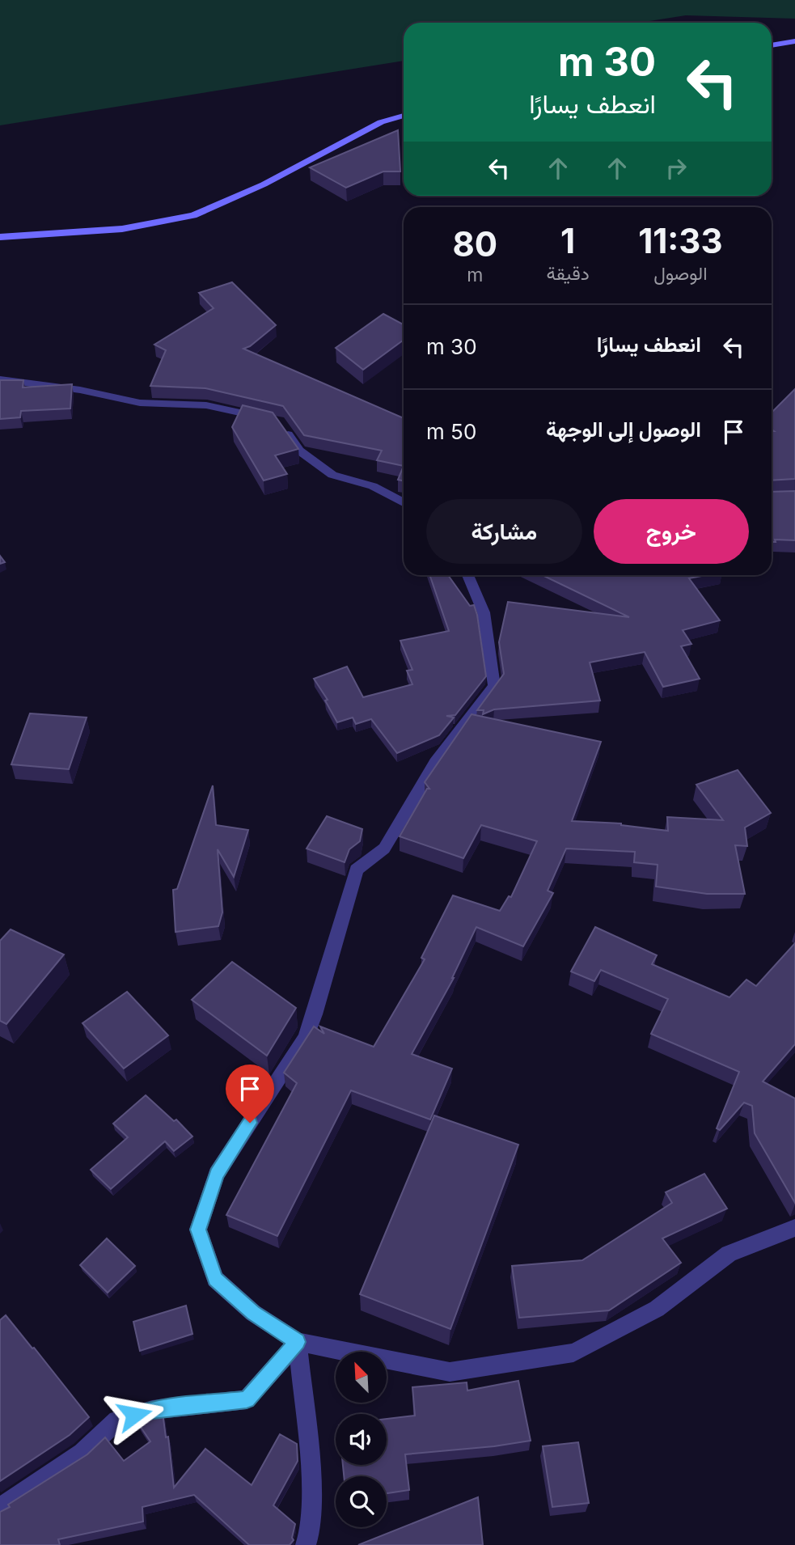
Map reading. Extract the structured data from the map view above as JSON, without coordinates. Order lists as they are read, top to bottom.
{
  "north": "top left",
  "page": {
    "turn": ["30 m", "انعطف يسارًا"],
    "eta": [
      "11:33",
      "الوصول",
      "1",
      "دقيقة",
      "80",
      "m"
    ],
    "list": [
      {
        "name": "انعطف يسارًا",
        "value": "30 m"
      },
      {
        "name": "الوصول إلى الوجهة",
        "value": "50 m"
      }
    ],
    "buttons": ["خروج", "مشاركة"]
  }
}
